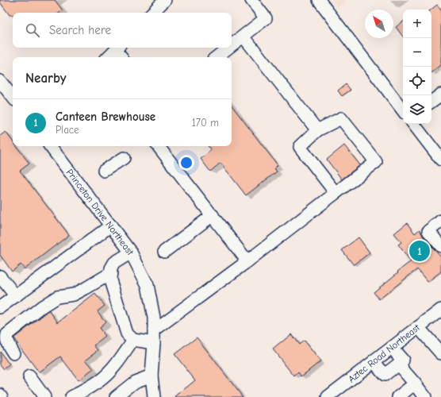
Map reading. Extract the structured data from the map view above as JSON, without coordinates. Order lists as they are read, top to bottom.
{
  "streets": {
    "street": ["Princeton Drive Northeast", "Aztec Road Northeast"]
  },
  "north": "top left",
  "page": {
    "map_buttons": ["+", "−"],
    "search": "Search here",
    "heading": "Nearby",
    "list": [
      {
        "mark": "1",
        "name": "Canteen Brewhouse",
        "note": "Place",
        "value": "170 m"
      }
    ],
    "pins": "1"
  }
}
